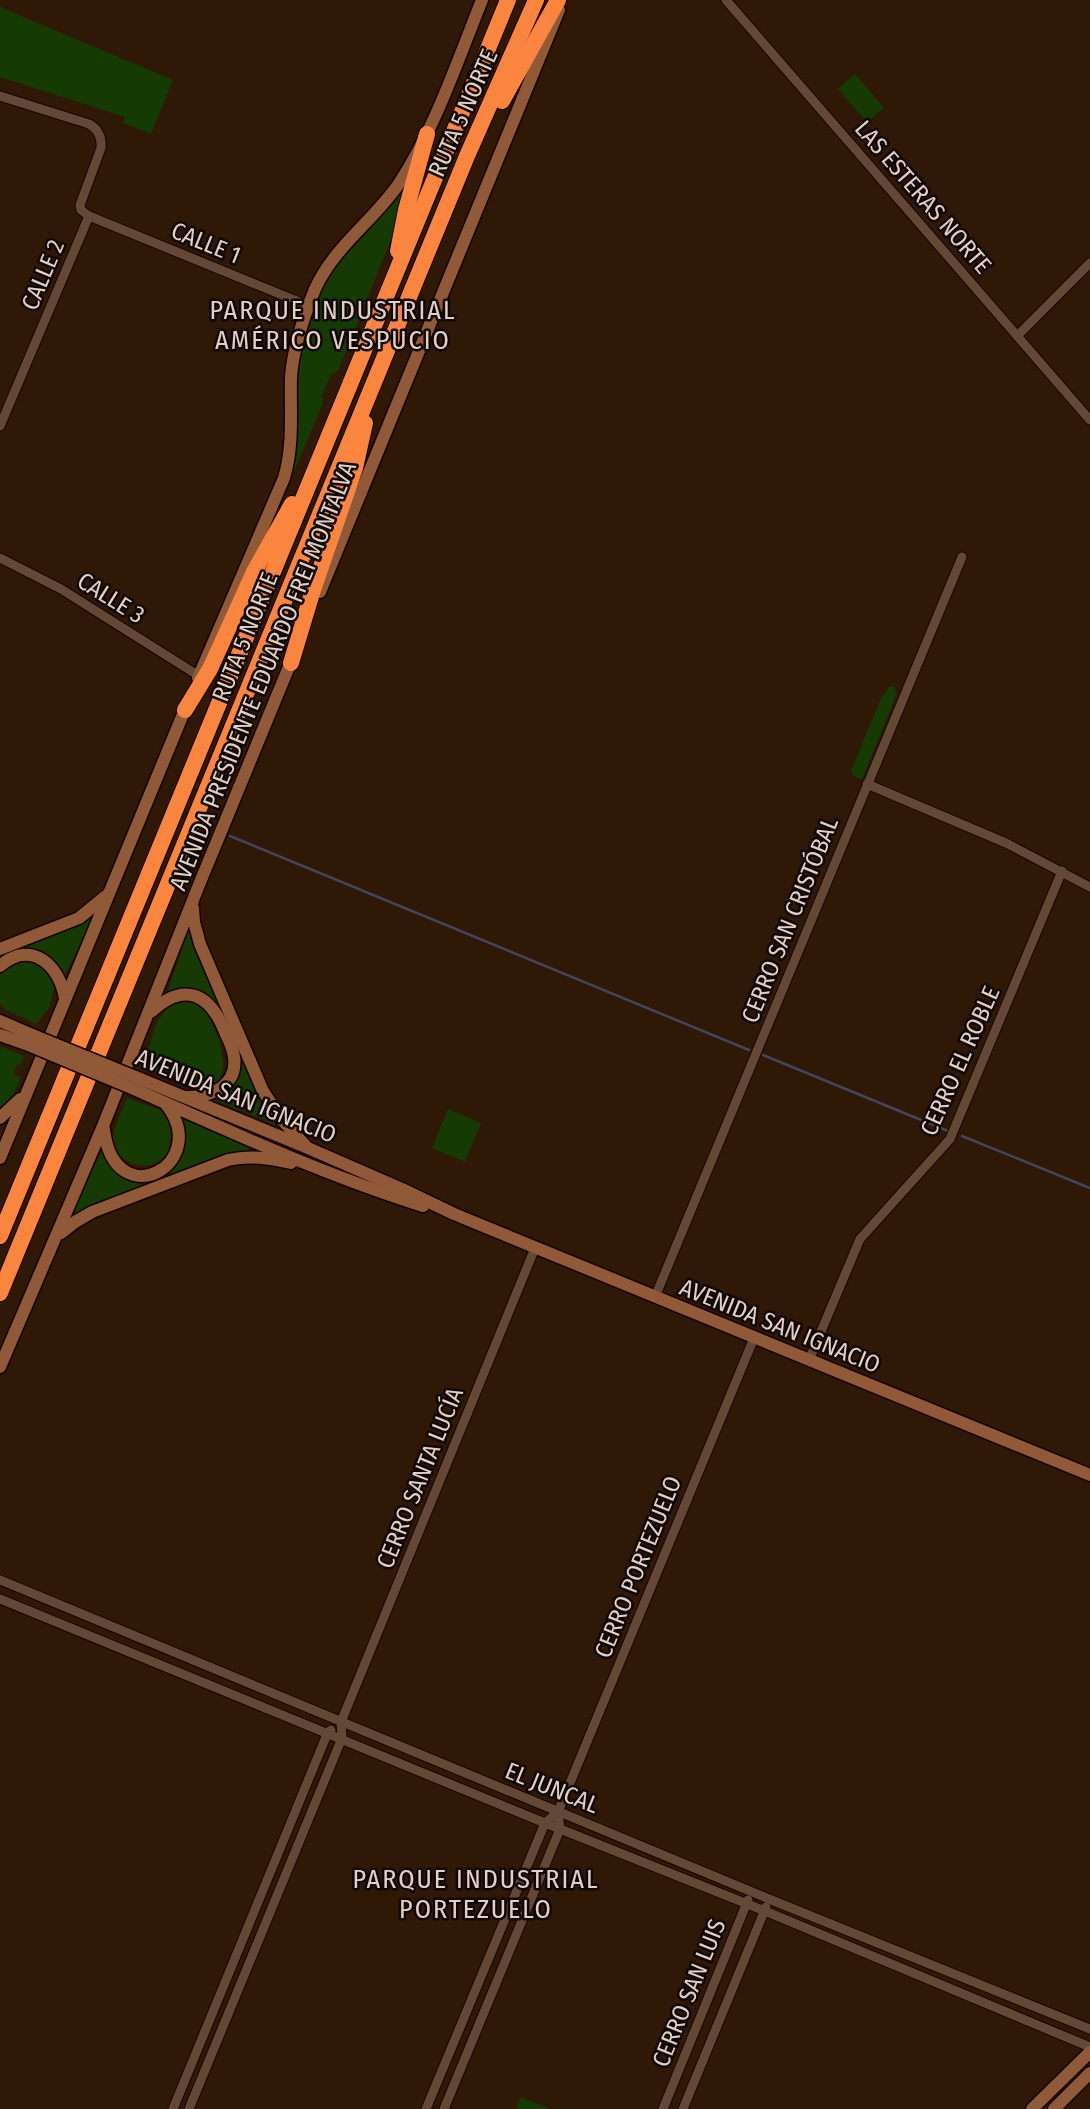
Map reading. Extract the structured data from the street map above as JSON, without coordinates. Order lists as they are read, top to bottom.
{
  "streets": {
    "highway": ["RUTA 5 NORTE"],
    "main road": ["AVENIDA PRESIDENTE EDUARDO FREI MONTALVA", "AVENIDA SAN IGNACIO"],
    "street": [
      "LAS ESTERAS NORTE",
      "CALLE 1",
      "CALLE 2",
      "CALLE 3",
      "CERRO SAN CRISTÓBAL",
      "CERRO EL ROBLE",
      "CERRO SANTA LUCÍA",
      "CERRO PORTEZUELO",
      "EL JUNCAL",
      "CERRO SAN LUIS"
    ]
  },
  "crossings": [
    ["CALLE 1", "CALLE 2"],
    ["CERRO SAN CRISTÓBAL", "AVENIDA SAN IGNACIO"],
    ["CERRO EL ROBLE", "AVENIDA SAN IGNACIO"],
    ["AVENIDA SAN IGNACIO", "CERRO SANTA LUCÍA"],
    ["AVENIDA SAN IGNACIO", "CERRO PORTEZUELO"],
    ["CERRO SANTA LUCÍA", "EL JUNCAL"],
    ["CERRO PORTEZUELO", "EL JUNCAL"],
    ["EL JUNCAL", "CERRO SAN LUIS"]
  ],
  "districts": ["PARQUE INDUSTRIAL AMÉRICO VESPUCIO", "PARQUE INDUSTRIAL PORTEZUELO"]
}
